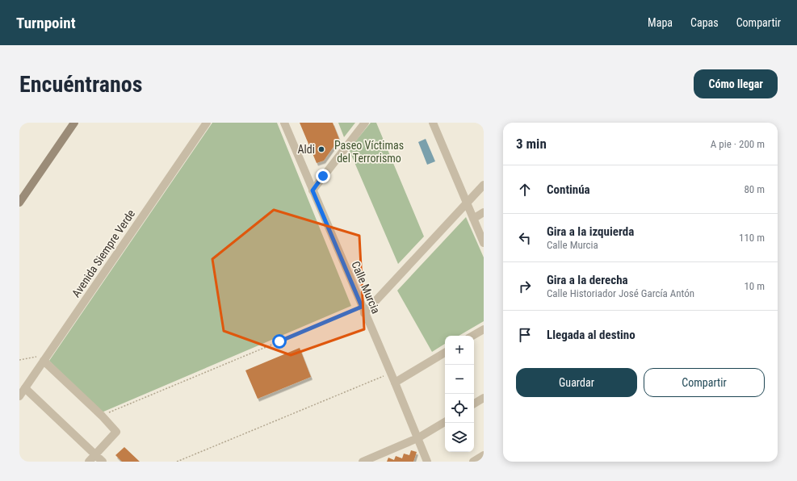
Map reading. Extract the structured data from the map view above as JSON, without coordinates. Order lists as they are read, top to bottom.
{
  "streets": {
    "street": ["Avenida Siempre Verde", "Calle Murcia"]
  },
  "parks": ["Paseo Víctimas del Terrorismo"],
  "places": ["Aldi"],
  "page": {
    "header": "Turnpoint",
    "nav": ["Mapa", "Capas", "Compartir"],
    "buttons": [
      "Cómo llegar",
      ["Guardar", "Compartir"]
    ],
    "title": "Encuéntranos",
    "heading": ["3 min", "A pie · 200 m"],
    "list": [
      ["Continúa", "80 m"],
      ["Gira a la izquierda", "Calle Murcia", "110 m"],
      ["Gira a la derecha", "Calle Historiador José García Antón", "10 m"],
      "Llegada al destino"
    ],
    "map_buttons": ["+", "−"]
  }
}
